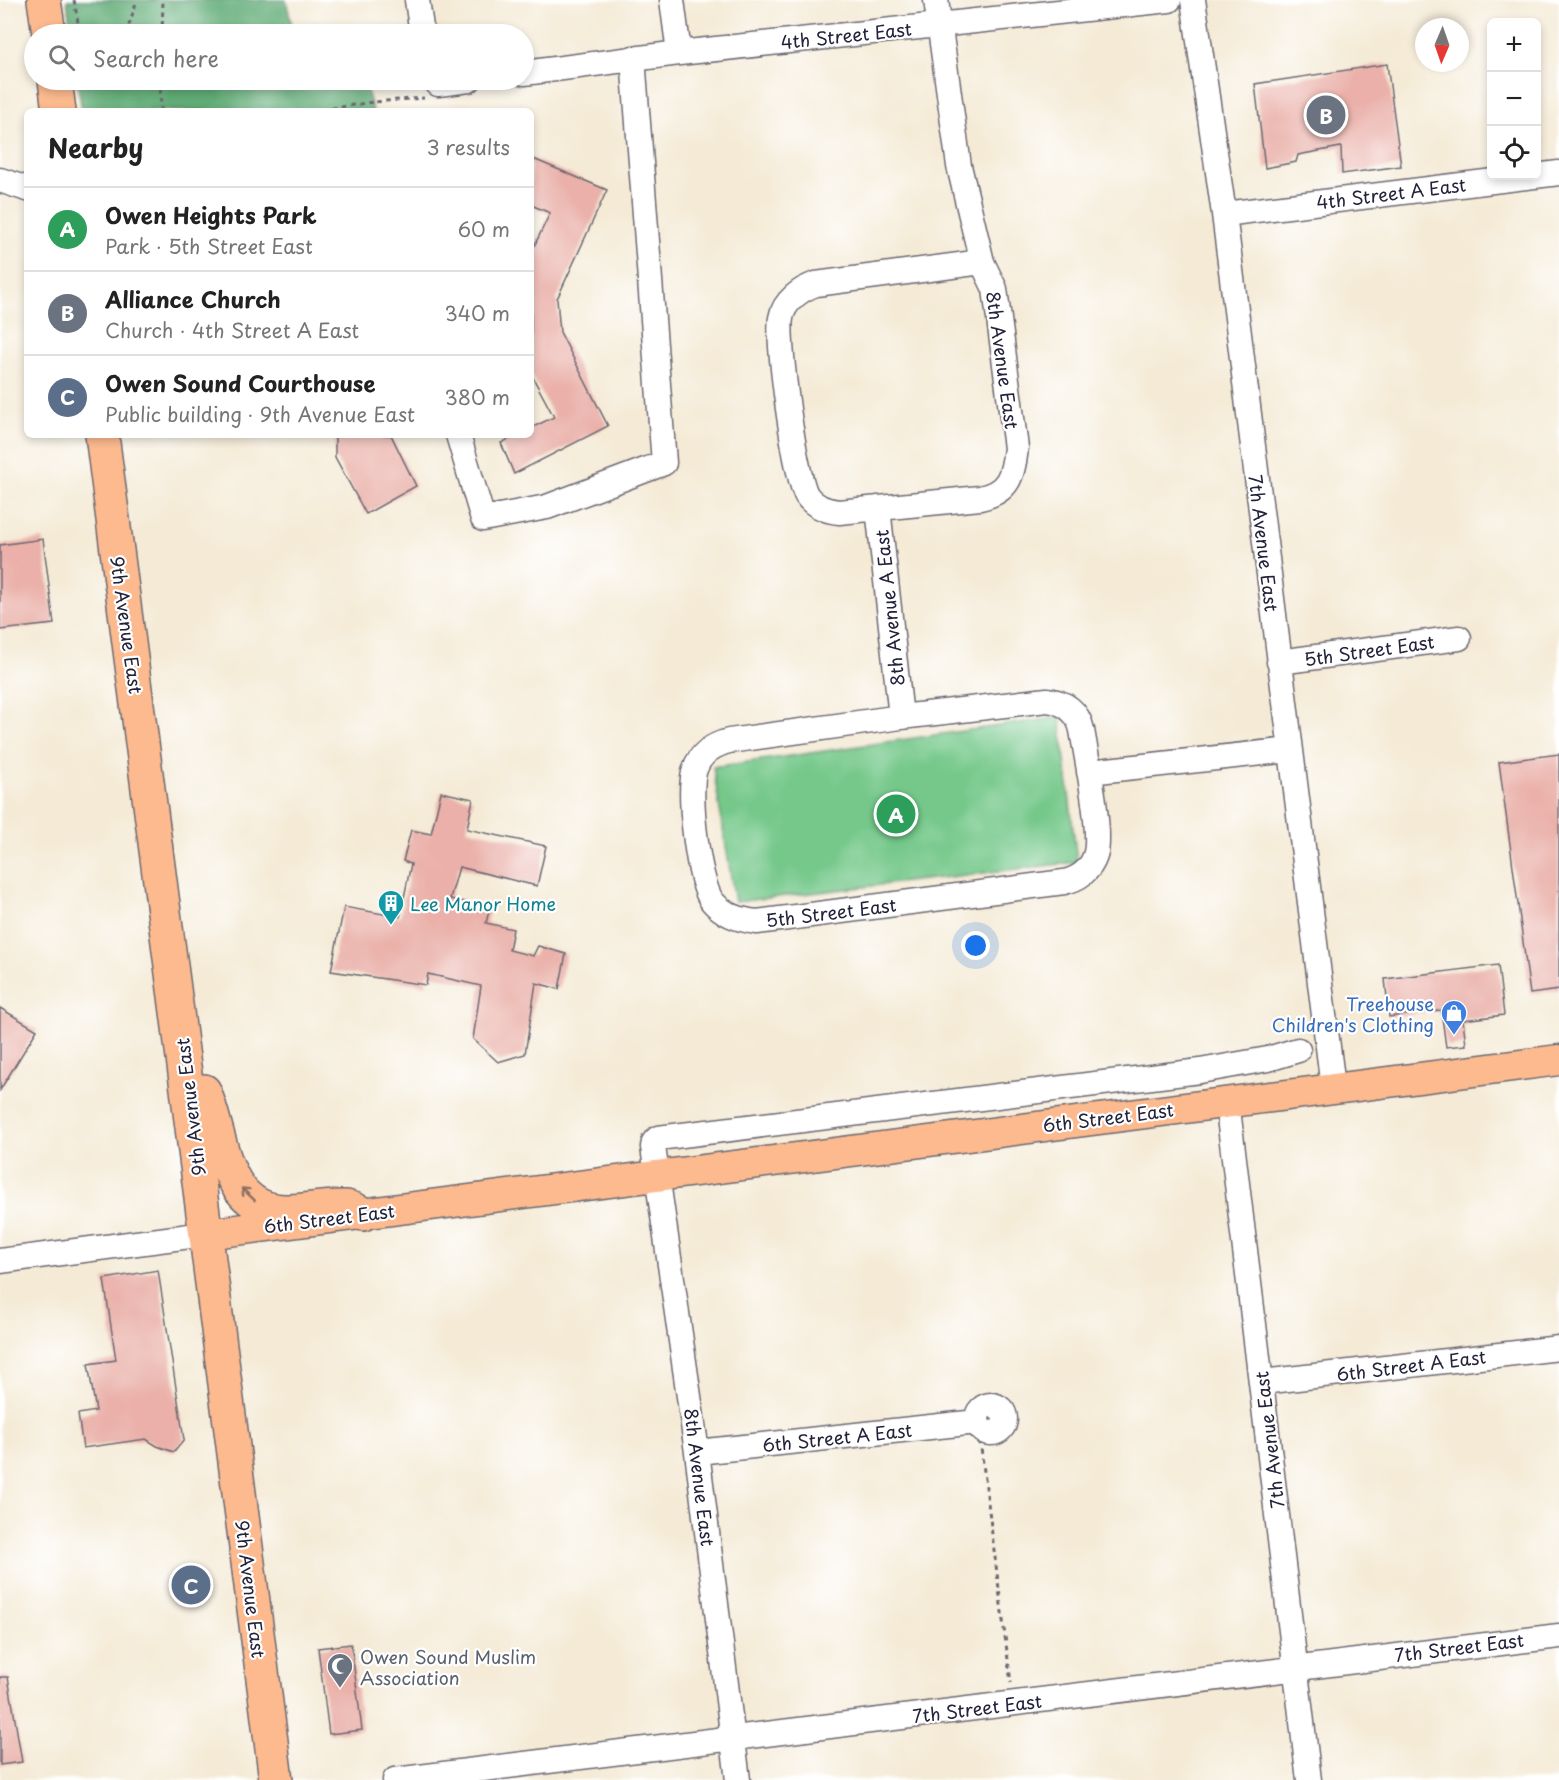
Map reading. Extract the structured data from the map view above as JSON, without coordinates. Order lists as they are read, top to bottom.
{
  "streets": {
    "highway": ["9th Avenue East"],
    "main road": ["6th Street East"],
    "street": [
      "4th Street East",
      "4th Street A East",
      "8th Avenue East",
      "7th Avenue East",
      "8th Avenue A East",
      "5th Street East",
      "6th Street A East",
      "7th Street East"
    ]
  },
  "crossings": [
    ["4th Street East", "8th Avenue East"],
    ["4th Street A East", "7th Avenue East"],
    ["8th Avenue East", "8th Avenue A East"],
    ["8th Avenue East", "6th Street East"],
    ["8th Avenue East", "6th Street A East"],
    ["8th Avenue East", "7th Street East"],
    ["7th Avenue East", "5th Street East"],
    ["7th Avenue East", "6th Street East"],
    ["7th Avenue East", "6th Street A East"],
    ["7th Avenue East", "7th Street East"],
    ["8th Avenue A East", "5th Street East"],
    ["9th Avenue East", "6th Street East"]
  ],
  "places": {
    "building": ["Lee Manor Home"],
    "shop": ["Treehouse Children's Clothing"],
    "mosque": ["Owen Sound Muslim Association"]
  },
  "north": "bottom",
  "page": {
    "map_buttons": ["+", "−"],
    "search": "Search here",
    "pins": ["B", "A", "C"],
    "heading": ["Nearby", "3 results"],
    "list": [
      {
        "mark": "A",
        "name": "Owen Heights Park",
        "note": "Park · 5th Street East",
        "value": "60 m"
      },
      {
        "mark": "B",
        "name": "Alliance Church",
        "note": "Church · 4th Street A East",
        "value": "340 m"
      },
      {
        "mark": "C",
        "name": "Owen Sound Courthouse",
        "note": "Public building · 9th Avenue East",
        "value": "380 m"
      }
    ]
  }
}
